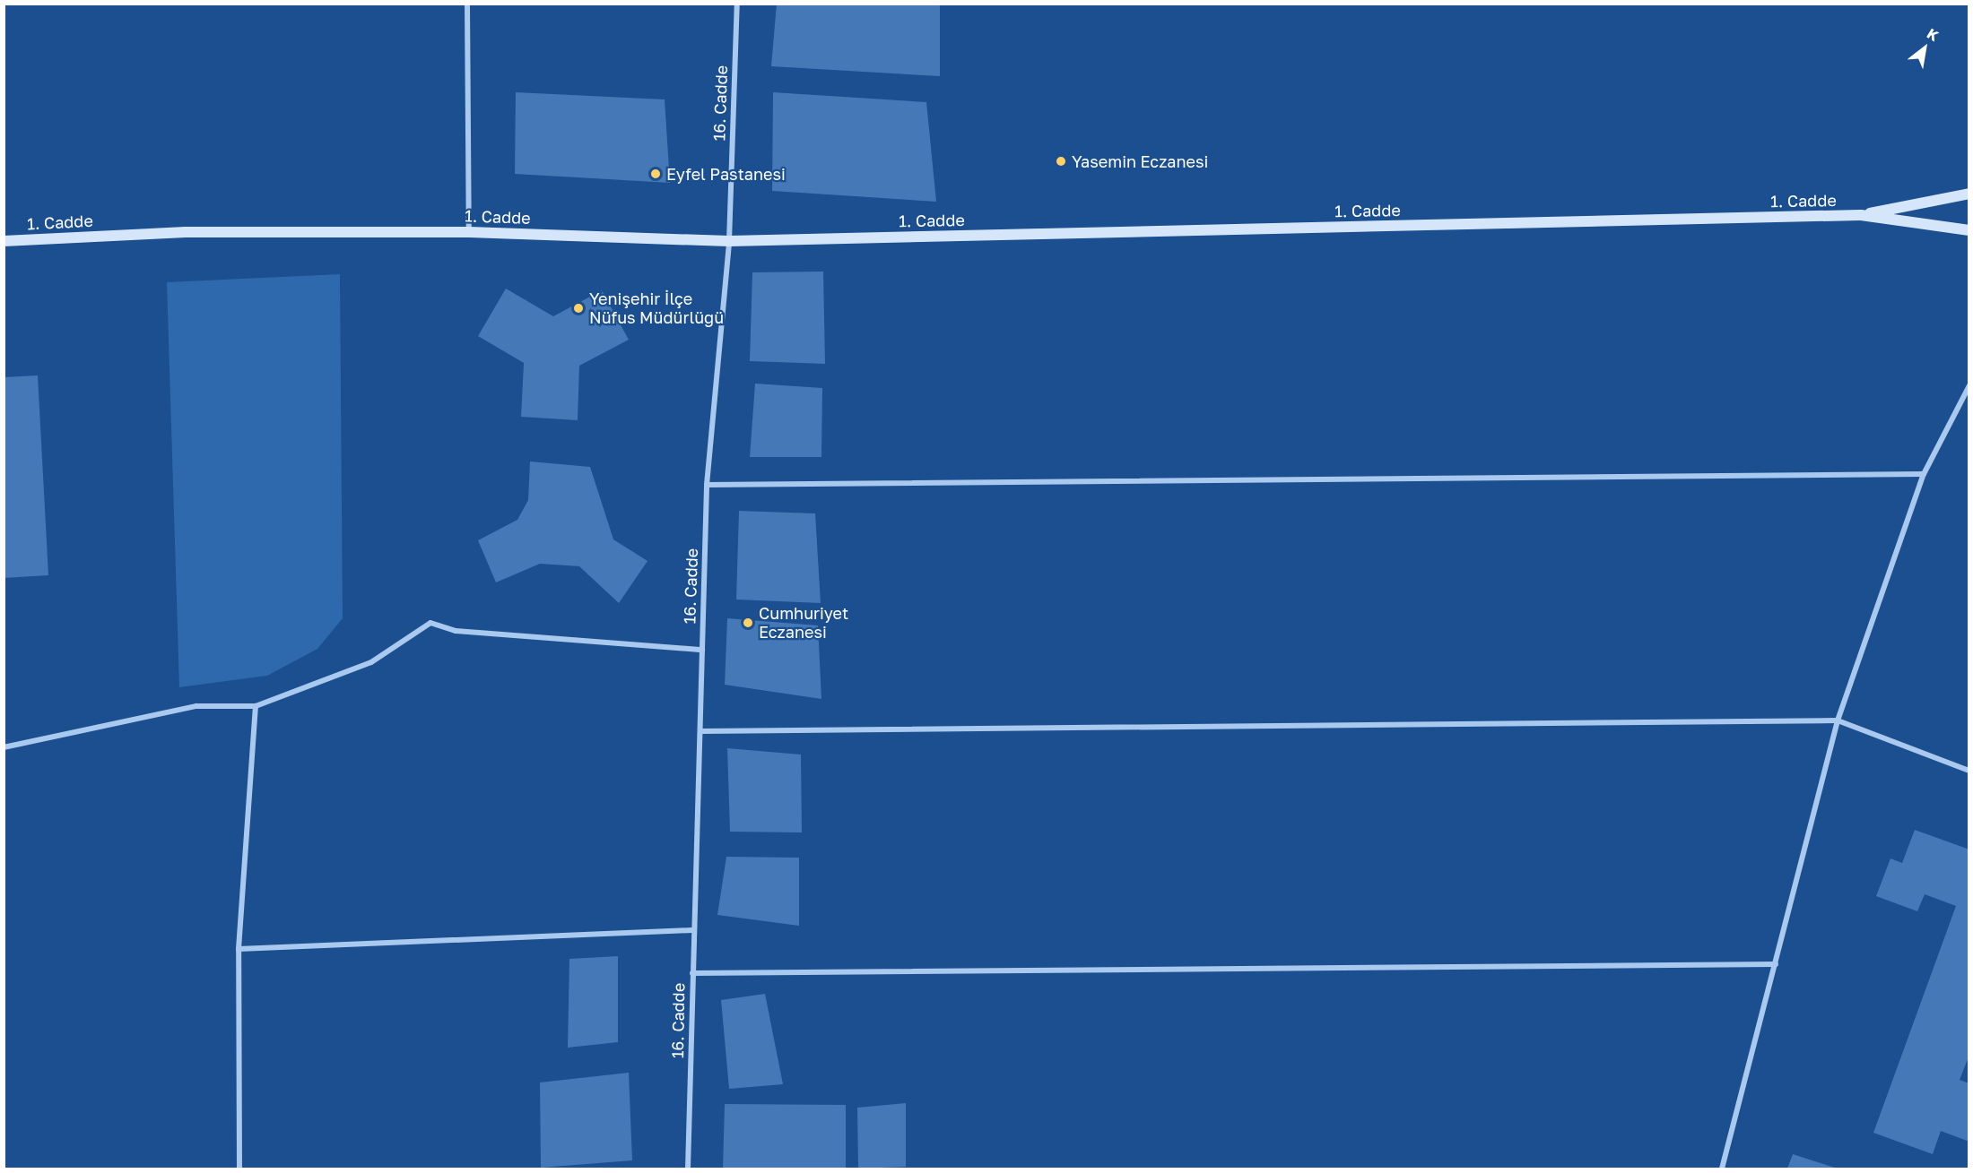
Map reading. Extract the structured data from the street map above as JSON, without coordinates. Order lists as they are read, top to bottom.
{
  "streets": {
    "street": ["16. Cadde", "1. Cadde"]
  },
  "crossings": [
    ["16. Cadde", "1. Cadde"]
  ],
  "places": [
    "Yasemin Eczanesi",
    "Eyfel Pastanesi",
    "Yenişehir İlçe Nüfus Müdürlüğü",
    "Cumhuriyet Eczanesi"
  ],
  "north": "top right"
}
